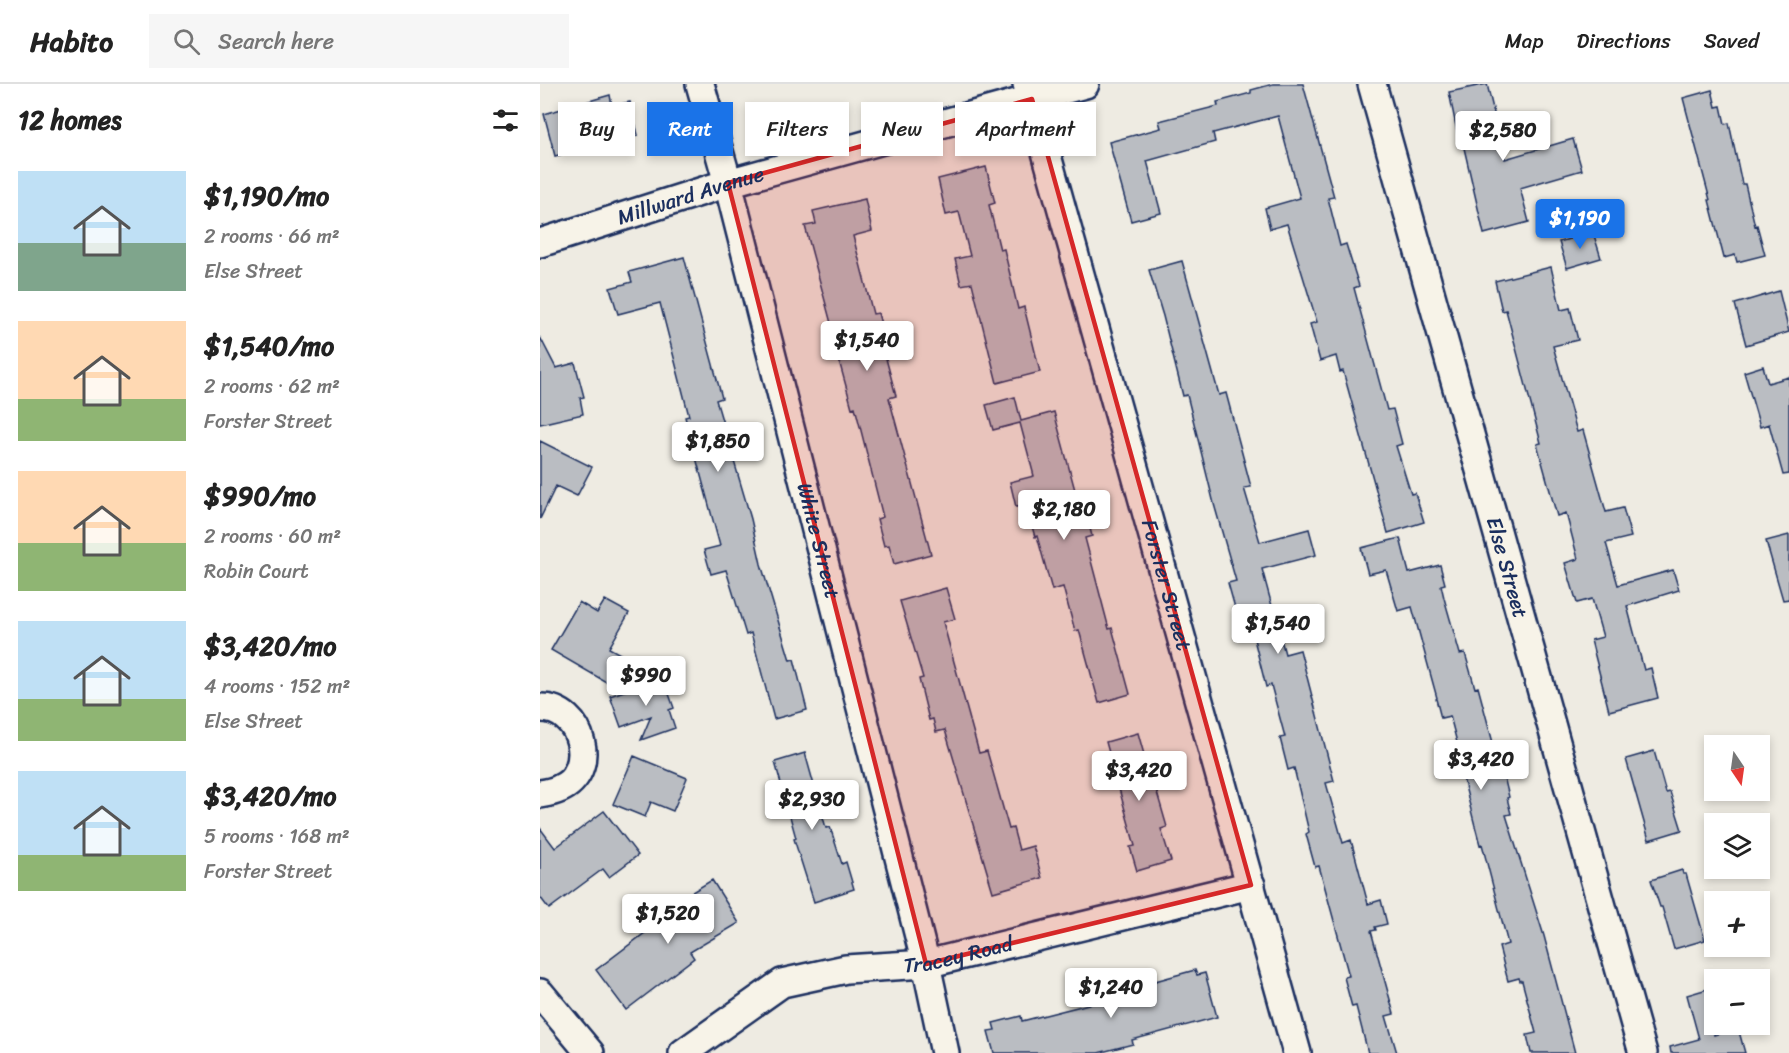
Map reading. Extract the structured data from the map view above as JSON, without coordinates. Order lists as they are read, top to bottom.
{
  "streets": {
    "street": [
      "Millward Avenue",
      "White Street",
      "Else Street",
      "Forster Street",
      "Tracey Road"
    ]
  },
  "crossings": [
    ["Millward Avenue", "White Street"],
    ["Millward Avenue", "Forster Street"],
    ["White Street", "Tracey Road"],
    ["Forster Street", "Tracey Road"]
  ],
  "north": "bottom",
  "page": {
    "header": "Habito",
    "search": "Search here",
    "nav": ["Map", "Directions", "Saved"],
    "heading": "12 homes",
    "chip": [
      "Buy",
      "Rent",
      "Filters",
      "New",
      "Apartment"
    ],
    "price": [
      "$2,580",
      "$1,190",
      "$1,540",
      "$1,850",
      "$2,180",
      "$1,540",
      "$990",
      "$3,420",
      "$3,420",
      "$2,930",
      "$1,520",
      "$1,240"
    ],
    "list": [
      {
        "name": "$1,190/mo",
        "note": "2 rooms · 66 m² · Else Street"
      },
      {
        "name": "$1,540/mo",
        "note": "2 rooms · 62 m² · Forster Street"
      },
      {
        "name": "$990/mo",
        "note": "2 rooms · 60 m² · Robin Court"
      },
      {
        "name": "$3,420/mo",
        "note": "4 rooms · 152 m² · Else Street"
      },
      {
        "name": "$3,420/mo",
        "note": "5 rooms · 168 m² · Forster Street"
      }
    ],
    "map_buttons": ["+", "−"]
  }
}
